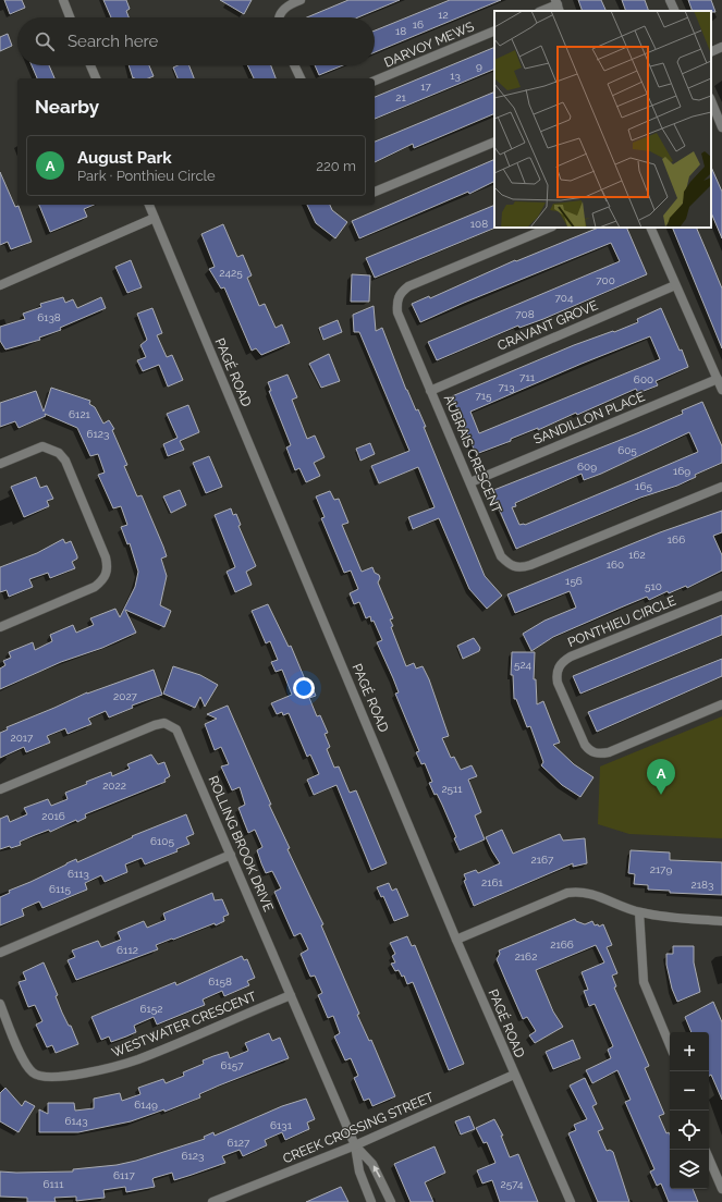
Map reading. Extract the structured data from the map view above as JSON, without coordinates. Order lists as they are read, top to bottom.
{
  "streets": {
    "street": [
      "DARVOY MEWS",
      "CRAVANT GROVE",
      "PAGÉ ROAD",
      "SANDILLON PLACE",
      "AUBRAIS CRESCENT",
      "PONTHIEU CIRCLE",
      "ROLLING BROOK DRIVE",
      "WESTWATER CRESCENT",
      "CREEK CROSSING STREET"
    ]
  },
  "crossings": [
    ["CRAVANT GROVE", "AUBRAIS CRESCENT"],
    ["PAGÉ ROAD", "CREEK CROSSING STREET"],
    ["SANDILLON PLACE", "AUBRAIS CRESCENT"],
    ["ROLLING BROOK DRIVE", "WESTWATER CRESCENT"],
    ["ROLLING BROOK DRIVE", "CREEK CROSSING STREET"]
  ],
  "house_numbers": [
    "12",
    "16",
    "18",
    "9",
    "13",
    "17",
    "21",
    "108",
    "2425",
    "700",
    "704",
    "708",
    "6138",
    "711",
    "600",
    "713",
    "715",
    "6121",
    "6123",
    "605",
    "609",
    "169",
    "165",
    "166",
    "162",
    "160",
    "156",
    "510",
    "524",
    "2027",
    "2017",
    "2022",
    "2511",
    "2016",
    "6105",
    "2167",
    "2179",
    "6113",
    "2161",
    "2183",
    "6115",
    "2166",
    "6112",
    "2162",
    "6158",
    "6152",
    "6157",
    "6149",
    "6143",
    "6131",
    "6127",
    "6123",
    "6117",
    "6111",
    "2574"
  ],
  "page": {
    "search": "Search here",
    "heading": "Nearby",
    "list": [
      {
        "mark": "A",
        "name": "August Park",
        "note": "Park · Ponthieu Circle",
        "value": "220 m"
      }
    ],
    "pins": "A",
    "map_buttons": ["+", "−"]
  }
}
